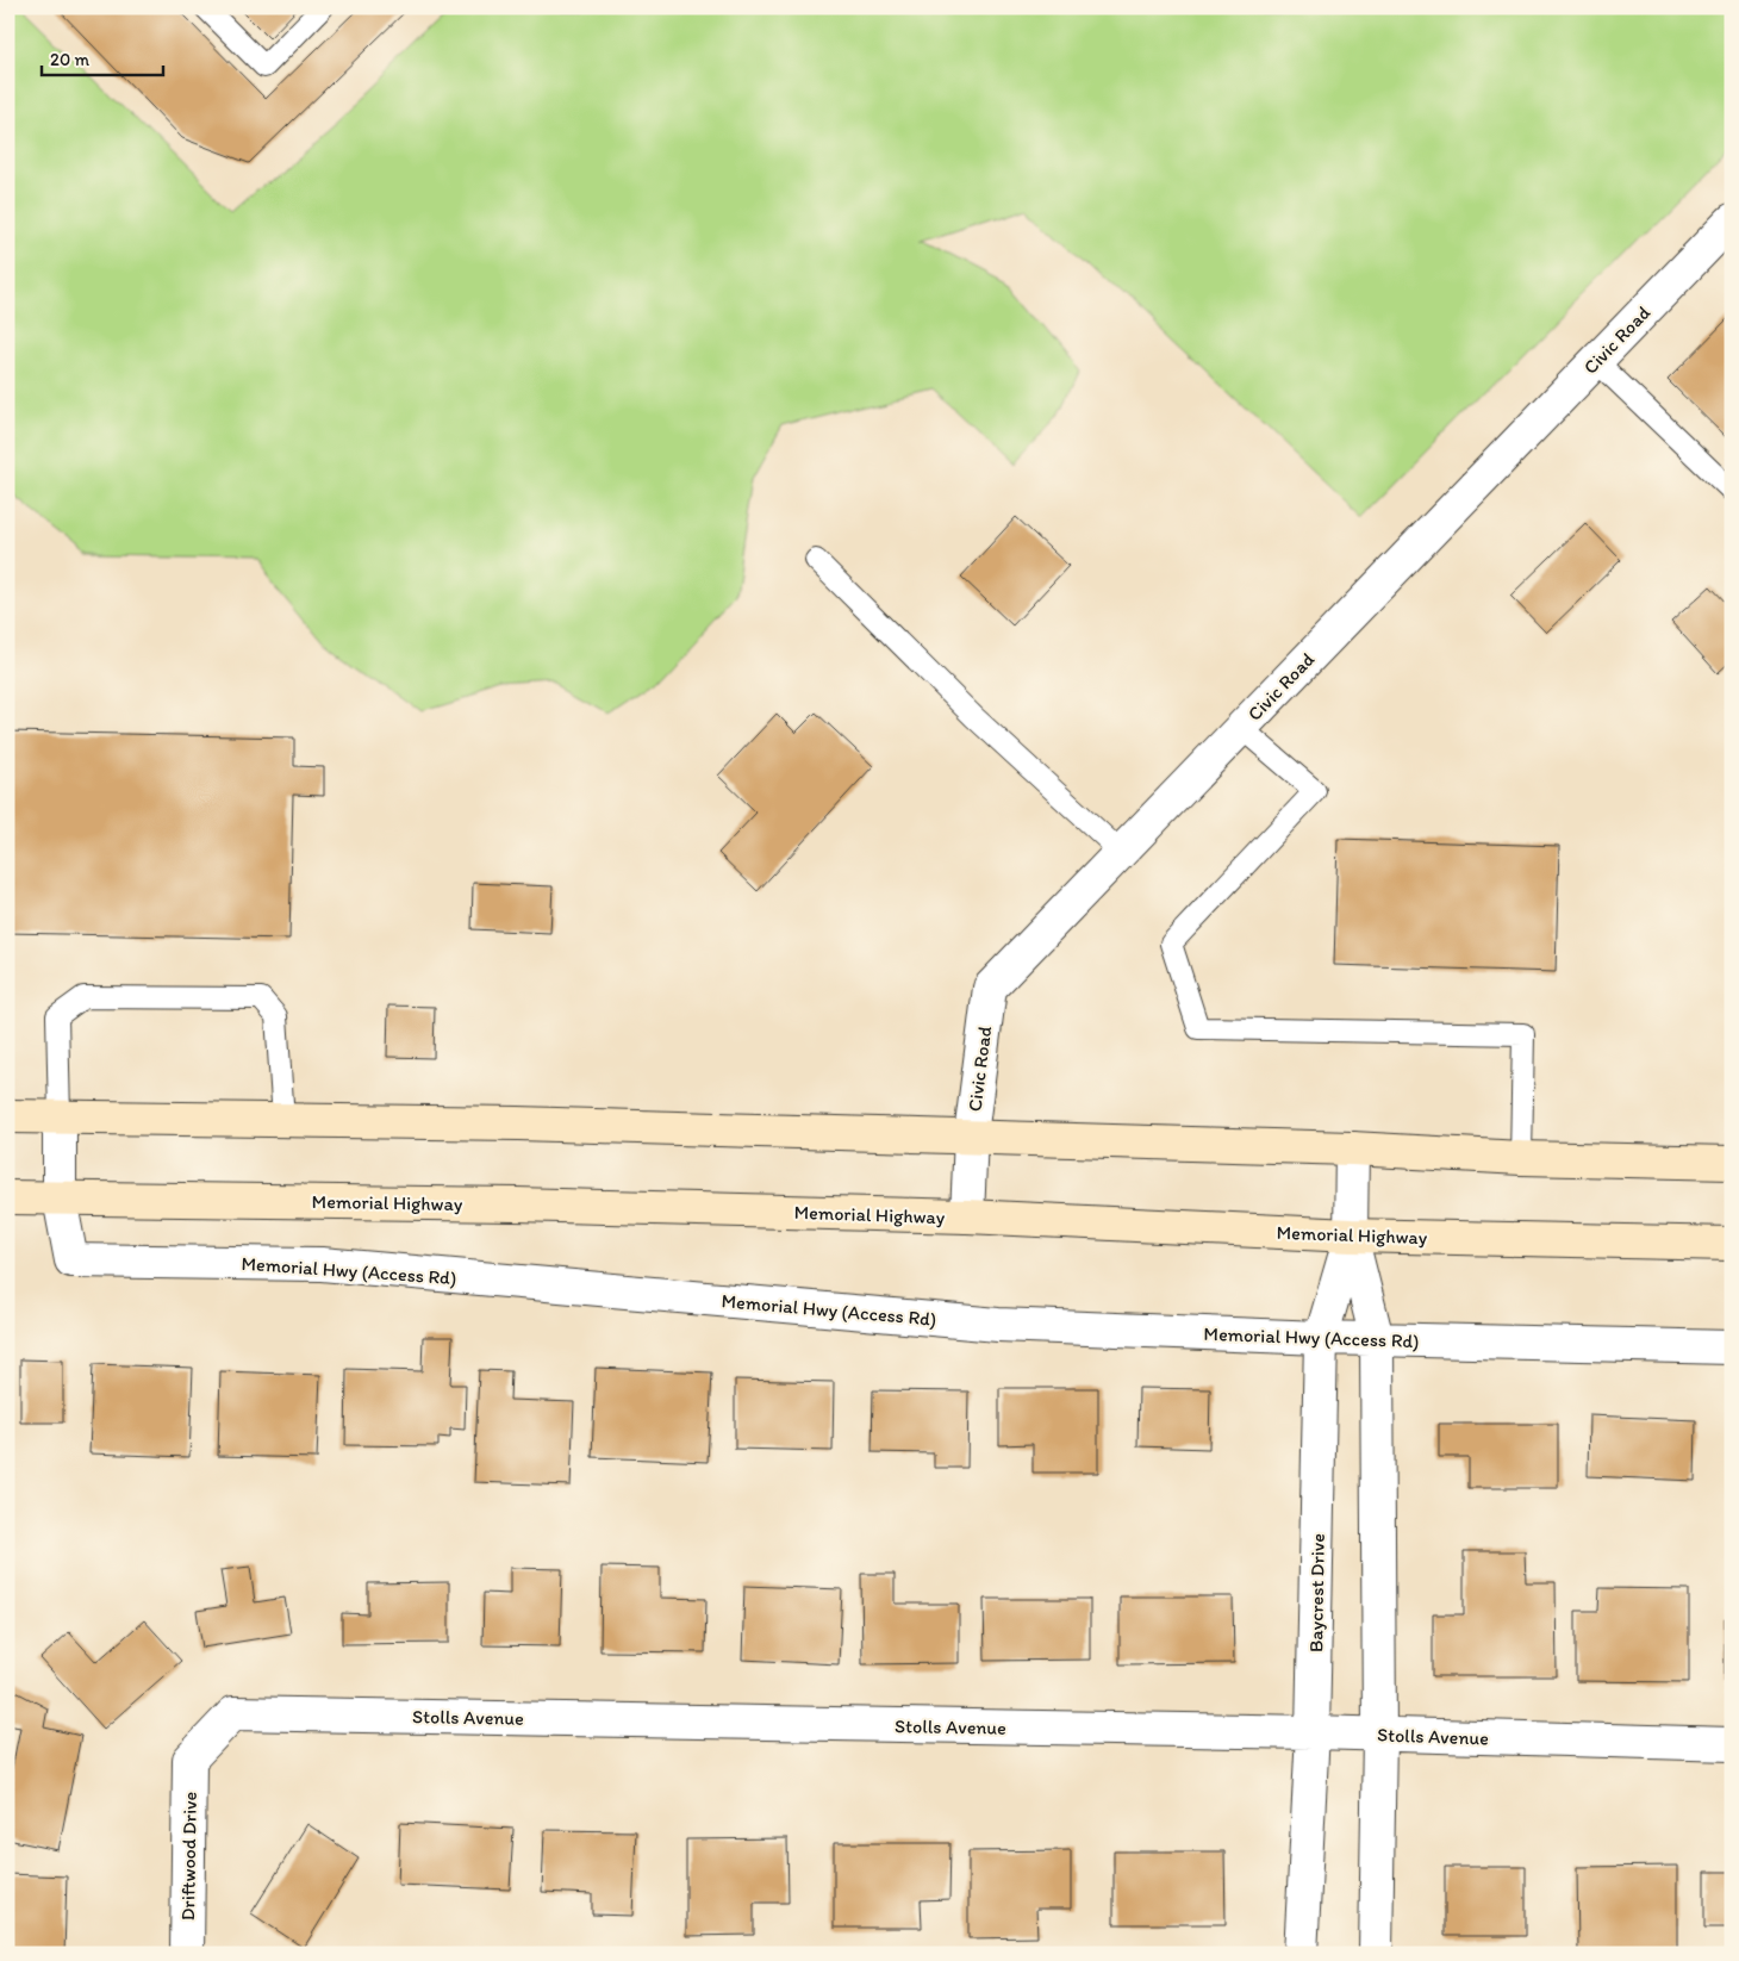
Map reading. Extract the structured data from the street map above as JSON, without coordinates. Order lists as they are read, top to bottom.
{
  "streets": {
    "main road": ["Memorial Highway"],
    "street": [
      "Civic Road",
      "Memorial Hwy (Access Rd)",
      "Baycrest Drive",
      "Stolls Avenue",
      "Driftwood Drive"
    ]
  },
  "crossings": [
    ["Civic Road", "Memorial Highway"],
    ["Memorial Highway", "Memorial Hwy (Access Rd)"],
    ["Memorial Highway", "Baycrest Drive"],
    ["Memorial Hwy (Access Rd)", "Baycrest Drive"],
    ["Baycrest Drive", "Stolls Avenue"],
    ["Stolls Avenue", "Driftwood Drive"]
  ],
  "scale_bar": "20 m"
}
